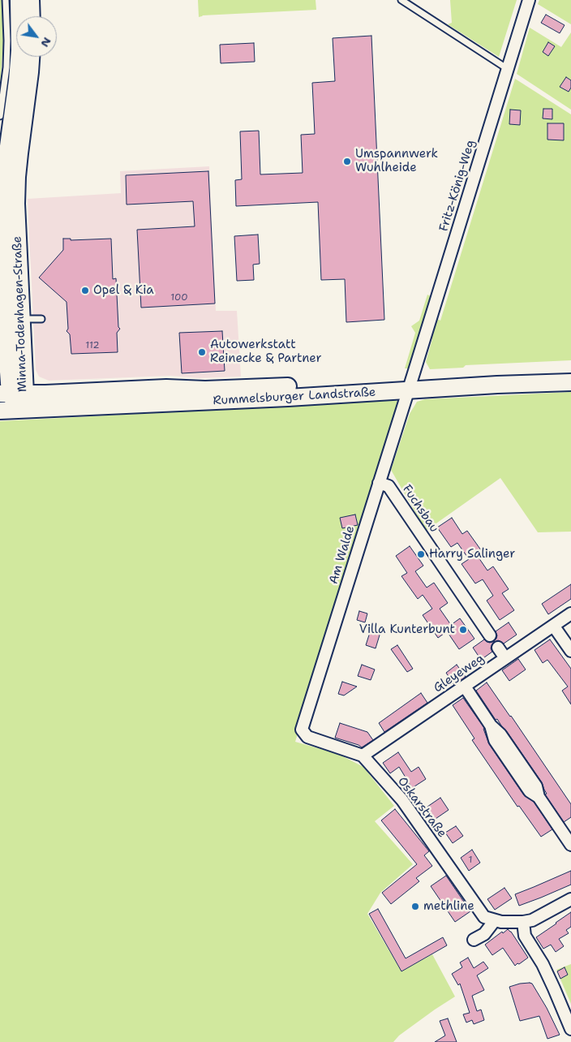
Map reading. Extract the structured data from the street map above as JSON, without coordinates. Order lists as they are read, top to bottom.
{
  "streets": {
    "main road": ["Minna-Todenhagen-Straße", "Rummelsburger Landstraße"],
    "street": [
      "Fritz-König-Weg",
      "Fuchsbau",
      "Am Walde",
      "Gleyeweg",
      "Oskarstraße"
    ]
  },
  "crossings": [
    ["Fritz-König-Weg", "Rummelsburger Landstraße"],
    ["Fritz-König-Weg", "Am Walde"],
    ["Minna-Todenhagen-Straße", "Rummelsburger Landstraße"],
    ["Rummelsburger Landstraße", "Am Walde"],
    ["Fuchsbau", "Am Walde"],
    ["Am Walde", "Oskarstraße"],
    ["Gleyeweg", "Oskarstraße"]
  ],
  "places": [
    "Umspannwerk Wuhlheide",
    "Opel & Kia",
    "Autowerkstatt Reinecke & Partner",
    "Harry Salinger",
    "Villa Kunterbunt",
    "methline"
  ],
  "house_numbers": ["100", "112", "1"],
  "north": "bottom right"
}
